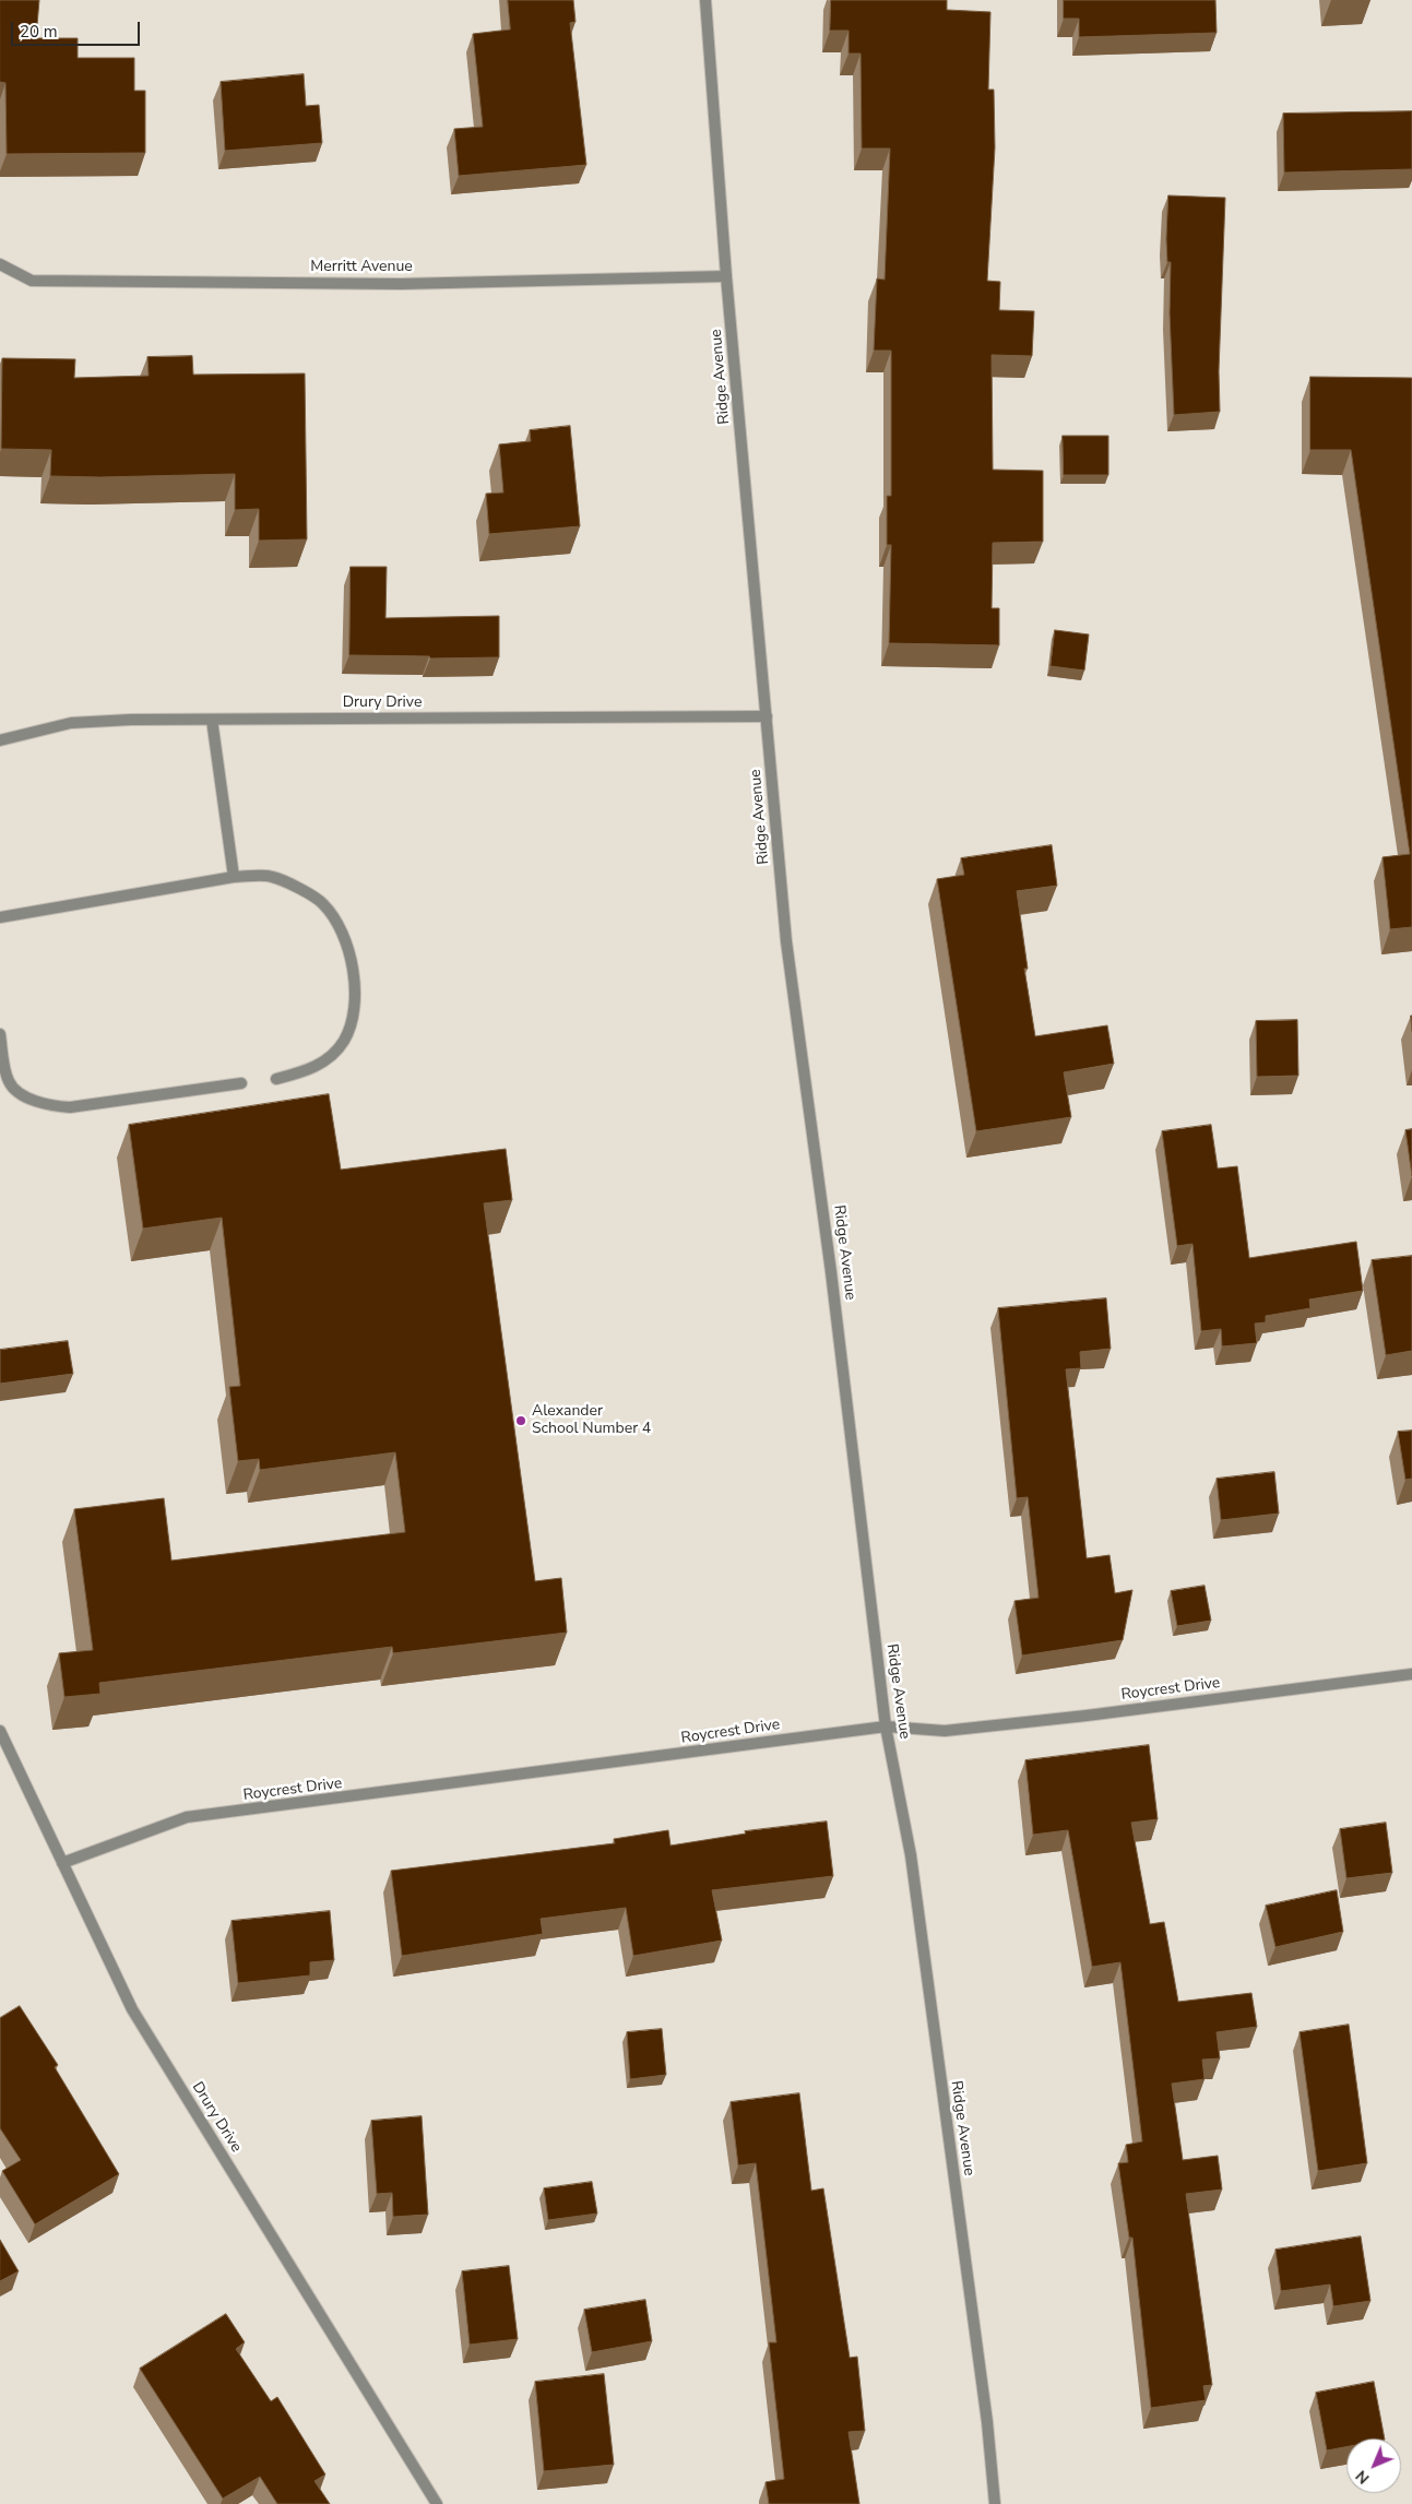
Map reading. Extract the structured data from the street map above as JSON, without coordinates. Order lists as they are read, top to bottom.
{
  "streets": {
    "street": [
      "Merritt Avenue",
      "Ridge Avenue",
      "Drury Drive",
      "Roycrest Drive"
    ]
  },
  "crossings": [
    ["Merritt Avenue", "Ridge Avenue"],
    ["Ridge Avenue", "Drury Drive"],
    ["Ridge Avenue", "Roycrest Drive"],
    ["Drury Drive", "Roycrest Drive"]
  ],
  "places": ["Alexander School Number 4"],
  "scale_bar": "20 m",
  "north": "bottom left"
}
